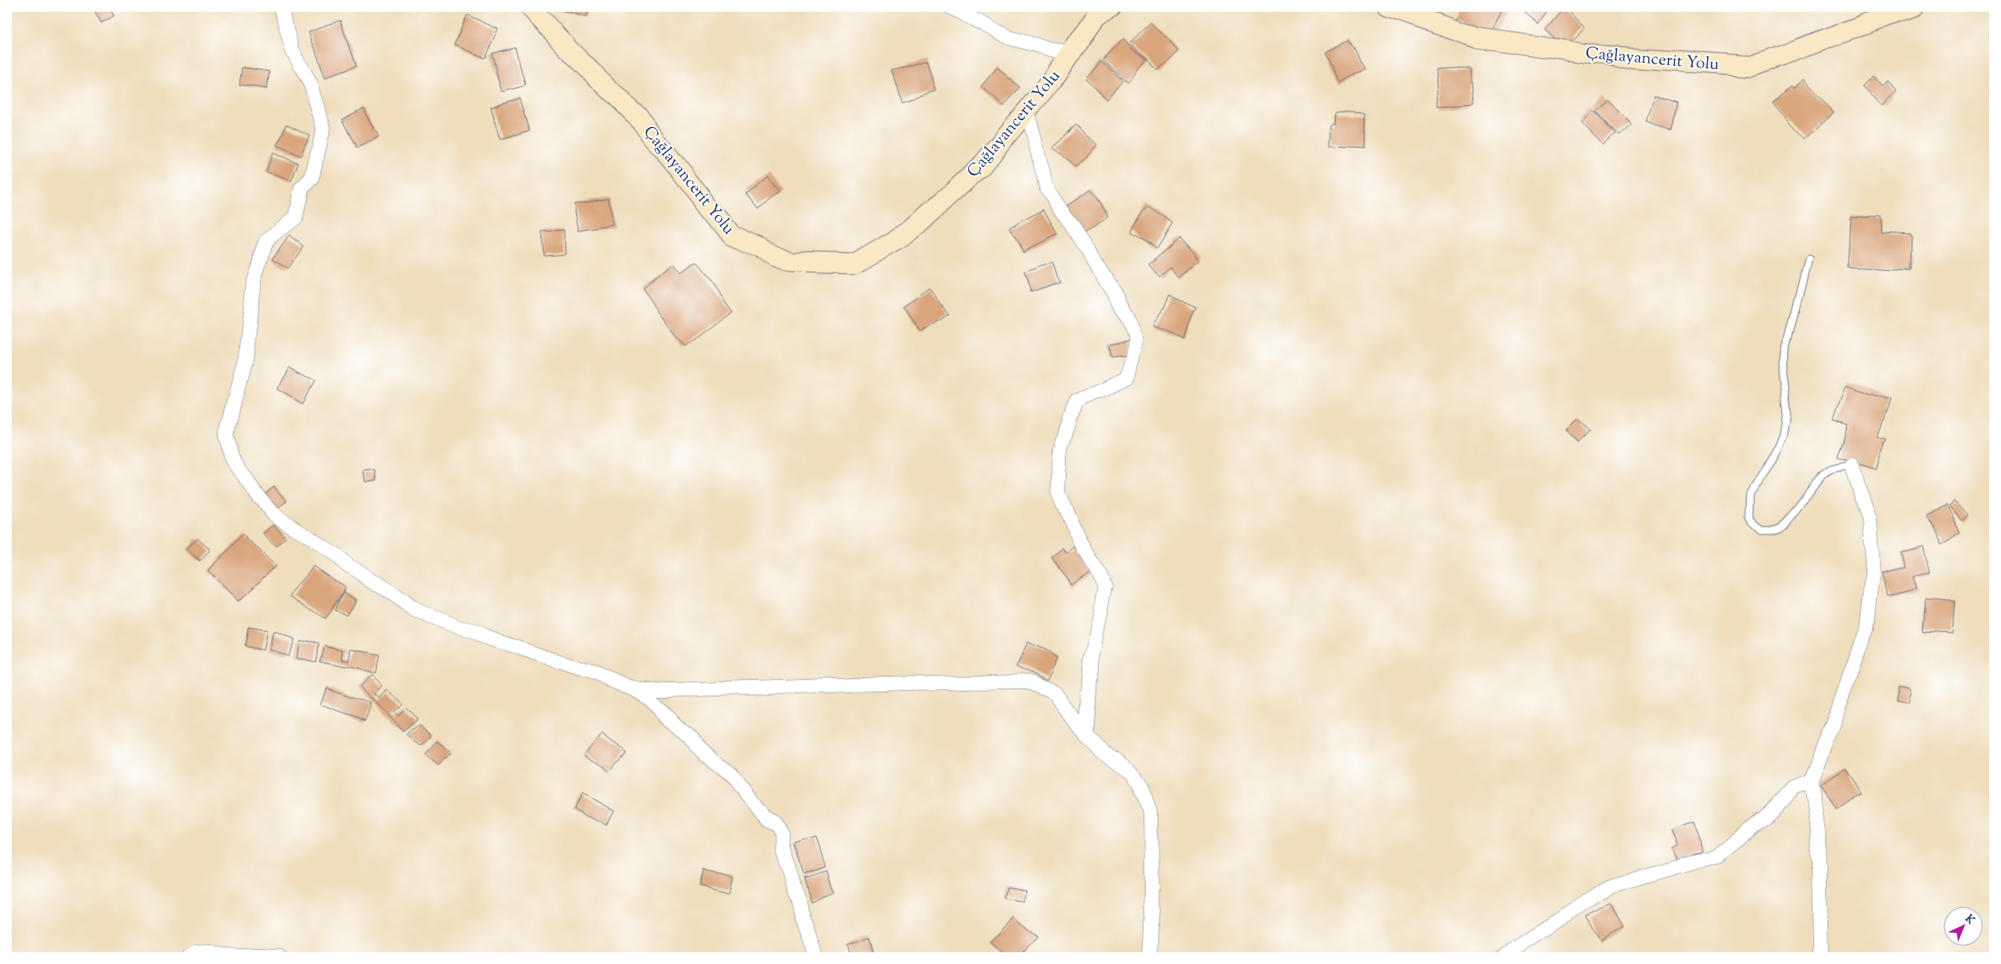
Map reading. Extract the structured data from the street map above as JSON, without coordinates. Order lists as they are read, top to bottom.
{
  "streets": {
    "main road": ["Çağlayancerit Yolu"]
  },
  "north": "top right"
}
